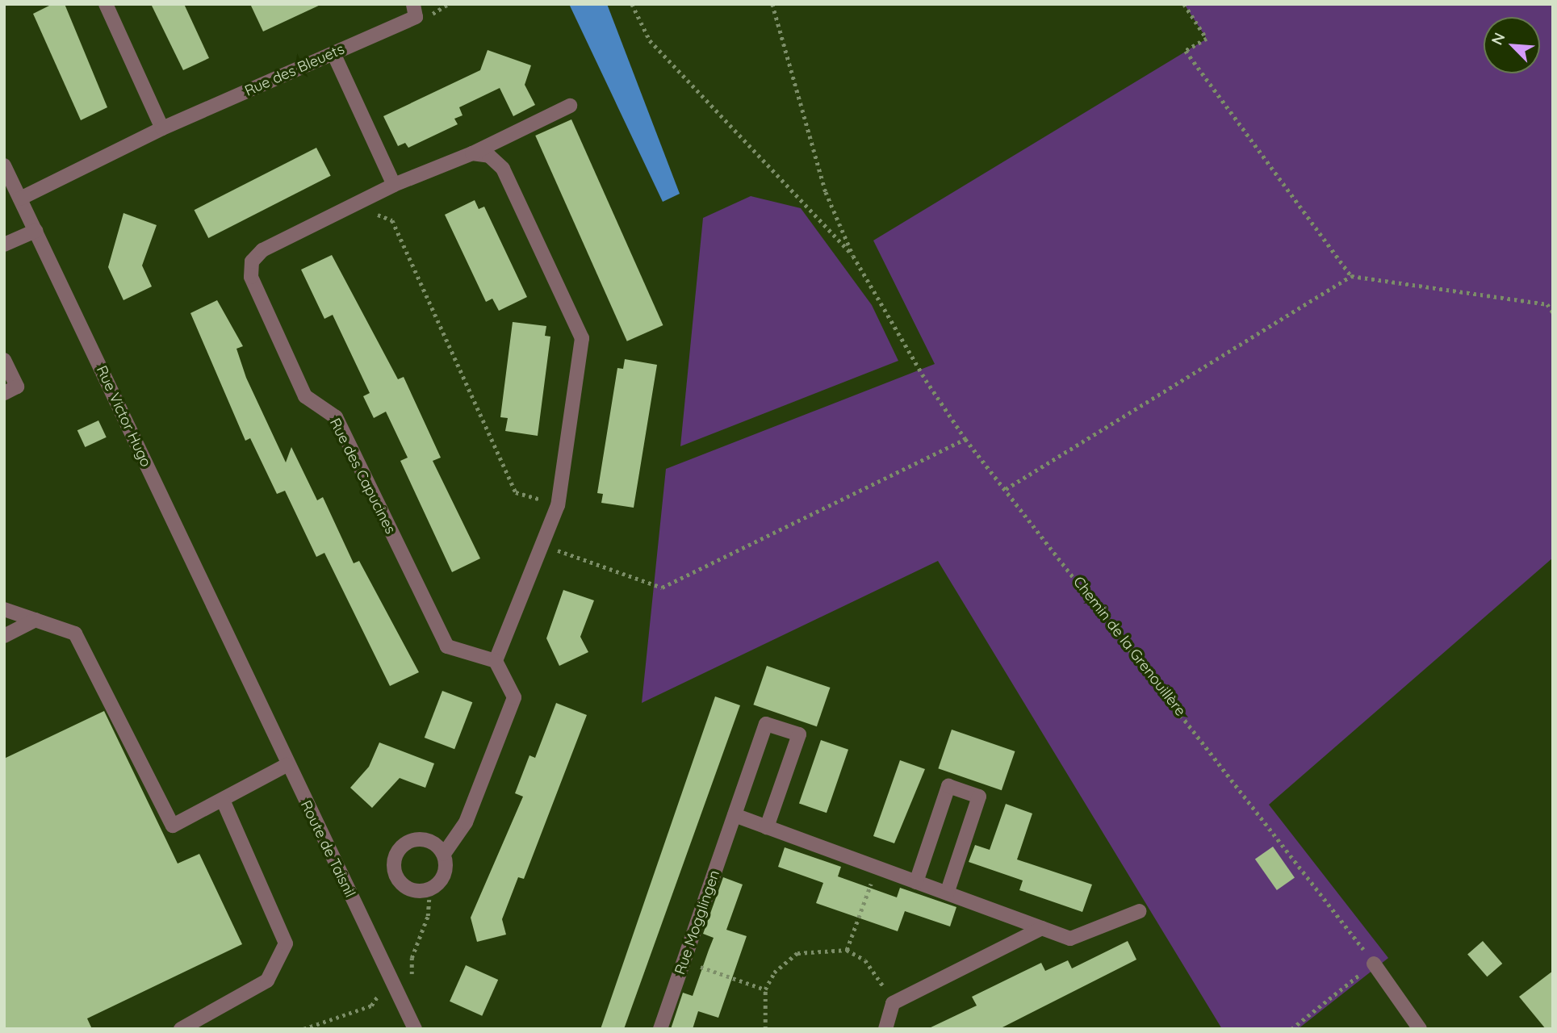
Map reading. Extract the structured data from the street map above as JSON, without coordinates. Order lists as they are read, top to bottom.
{
  "streets": {
    "street": [
      "Rue des Bleuets",
      "Rue Victor Hugo",
      "Rue des Capucines",
      "Route de Taisnil",
      "Rue Mogglingen"
    ],
    "path": ["Chemin de la Grenouillère"]
  },
  "crossings": [
    ["Rue des Bleuets", "Rue Victor Hugo"],
    ["Rue Victor Hugo", "Route de Taisnil"]
  ],
  "north": "top left"
}
